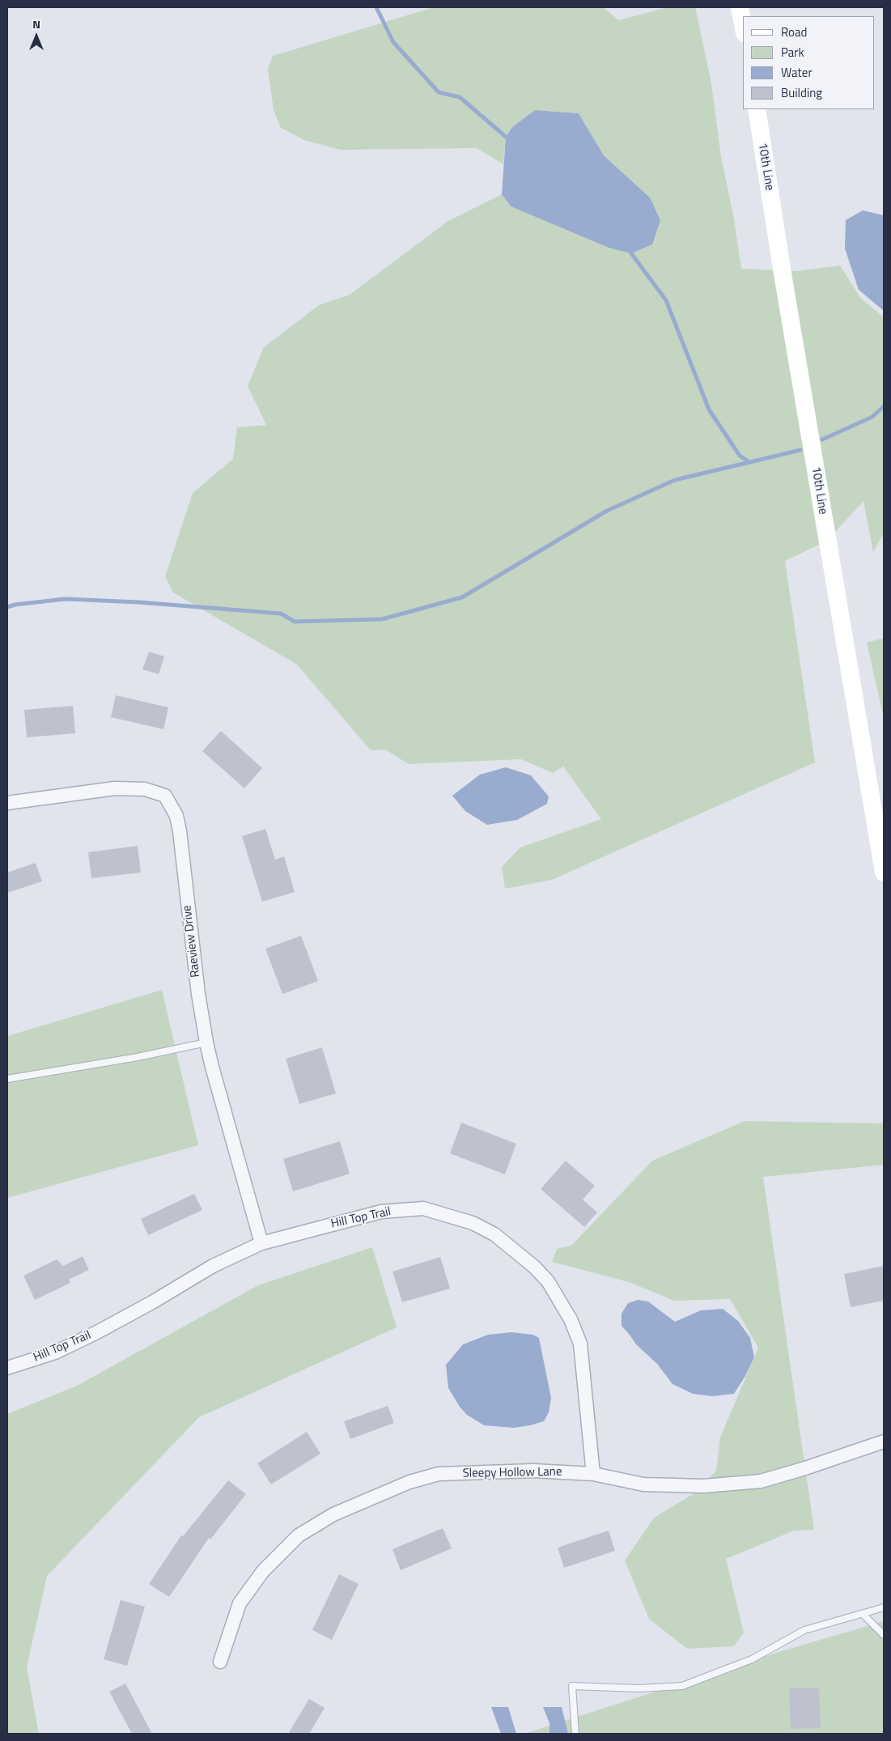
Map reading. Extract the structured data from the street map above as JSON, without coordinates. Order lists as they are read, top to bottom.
{
  "streets": {
    "main road": ["10th Line"],
    "street": ["Raeview Drive", "Hill Top Trail", "Sleepy Hollow Lane"]
  },
  "crossings": [
    ["Raeview Drive", "Hill Top Trail"],
    ["Hill Top Trail", "Sleepy Hollow Lane"]
  ],
  "legend": [
    "Road",
    "Park",
    "Water",
    "Building"
  ],
  "north": "top"
}
